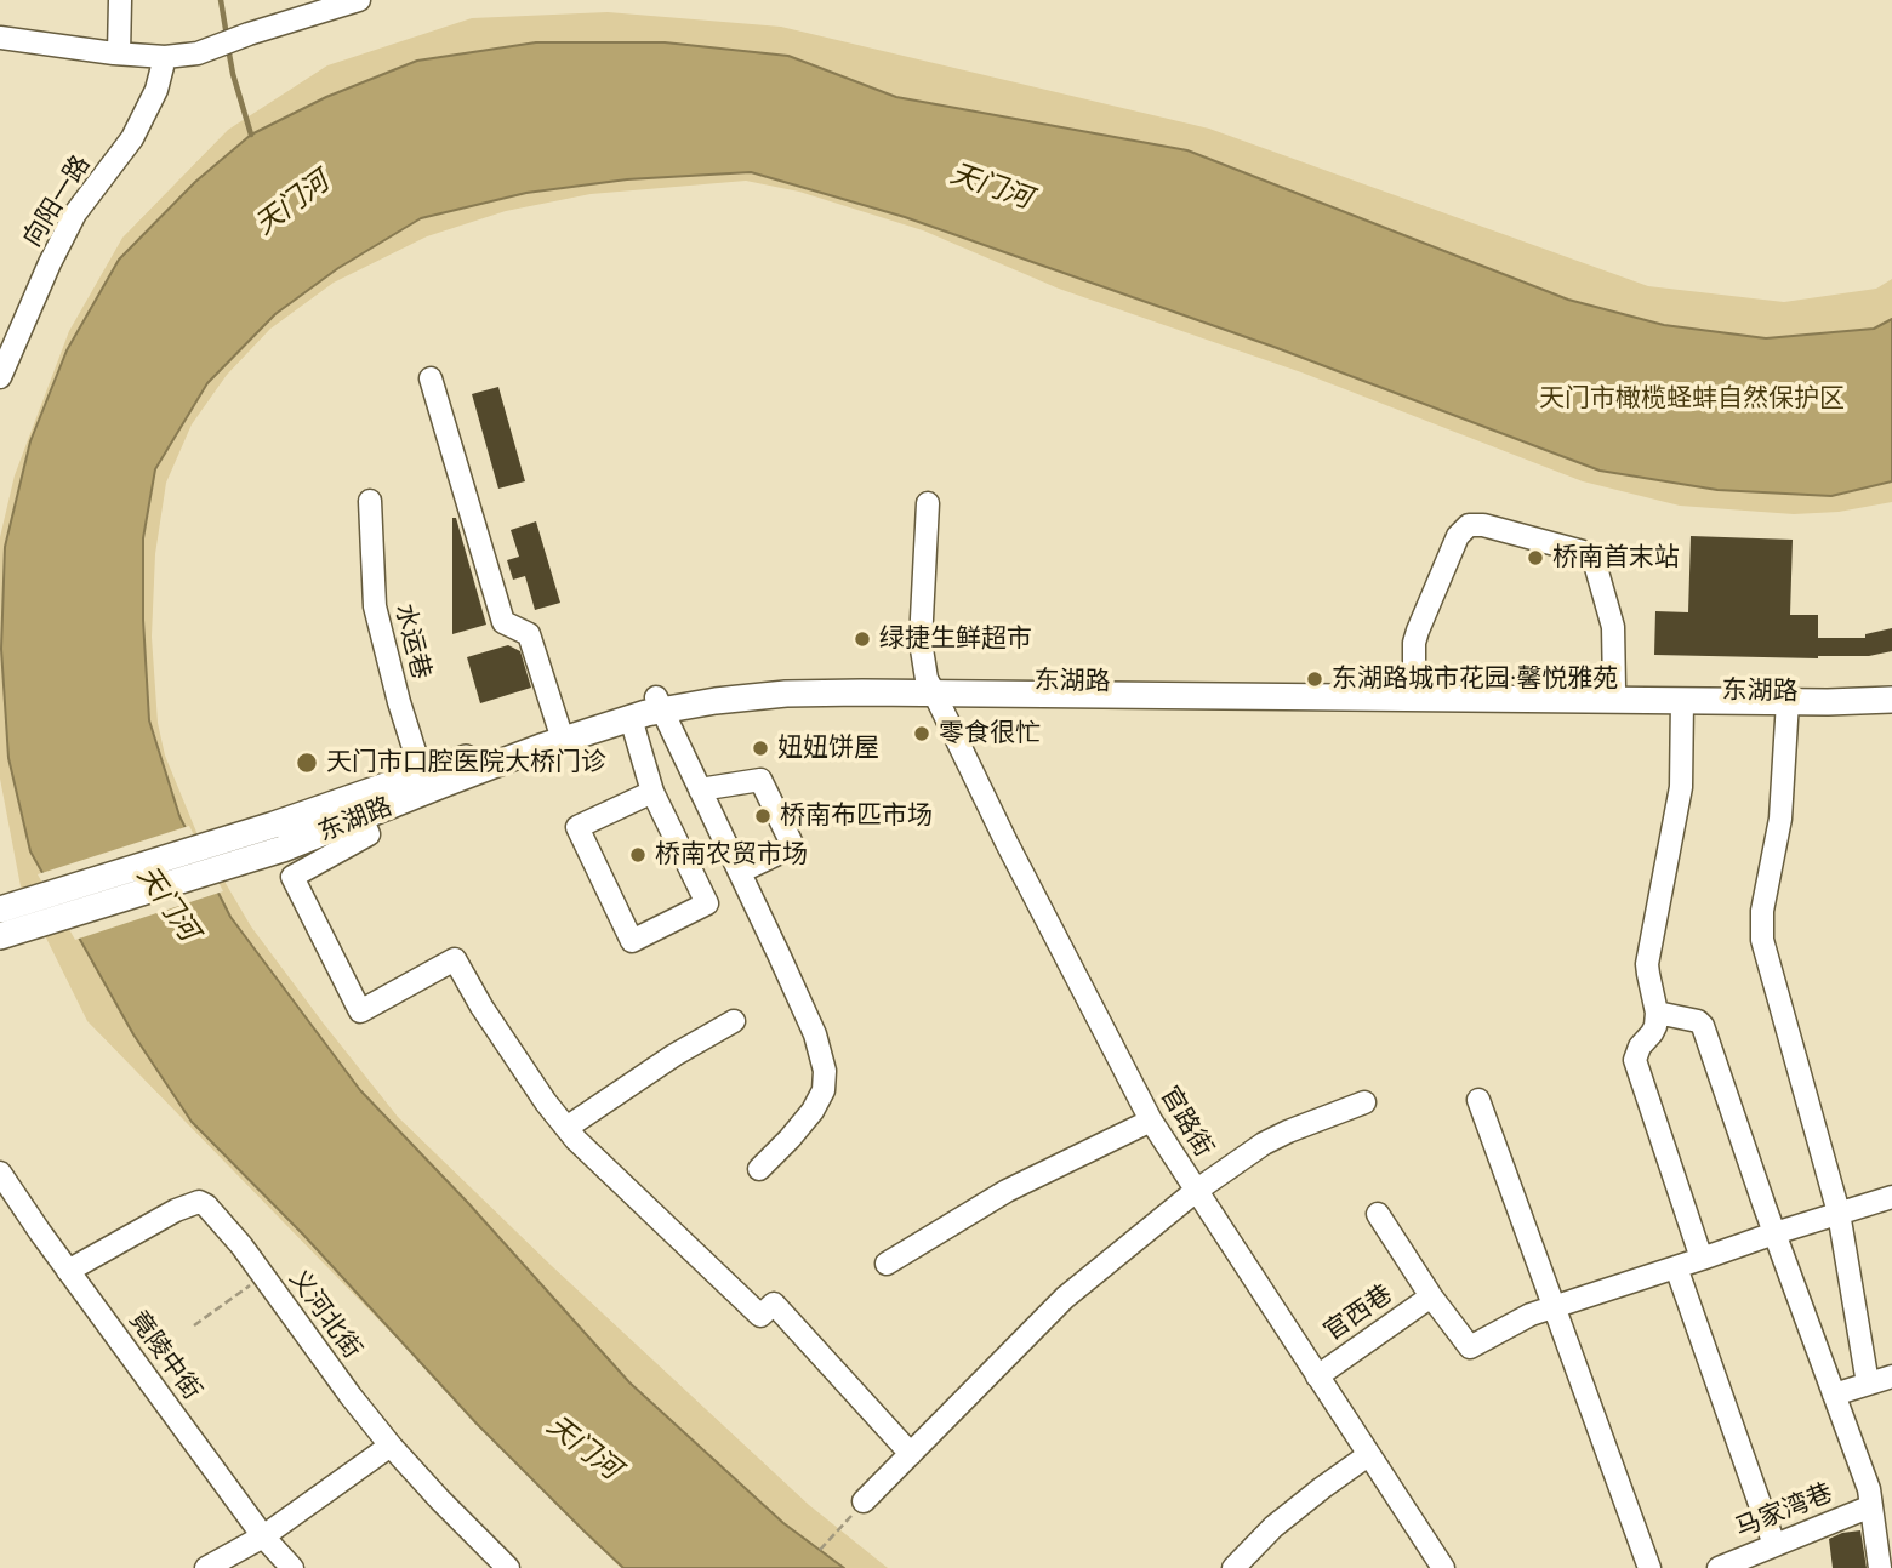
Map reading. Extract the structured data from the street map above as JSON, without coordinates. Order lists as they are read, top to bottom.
{
  "streets": {
    "main road": ["东湖路"],
    "street": [
      "向阳一路",
      "水运巷",
      "官路街",
      "官西巷",
      "义河北街",
      "竟陵中街",
      "马家湾巷"
    ]
  },
  "crossings": [
    ["水运巷", "东湖路"],
    ["东湖路", "官路街"],
    ["官路街", "官西巷"],
    ["义河北街", "竟陵中街"]
  ],
  "water": ["天门河"],
  "parks": ["天门市橄榄蛏蚌自然保护区"],
  "places": [
    "桥南首末站",
    "绿捷生鲜超市",
    "东湖路城市花园·馨悦雅苑",
    "零食很忙",
    "妞妞饼屋",
    "天门市口腔医院大桥门诊",
    "桥南布匹市场",
    "桥南农贸市场"
  ]
}
